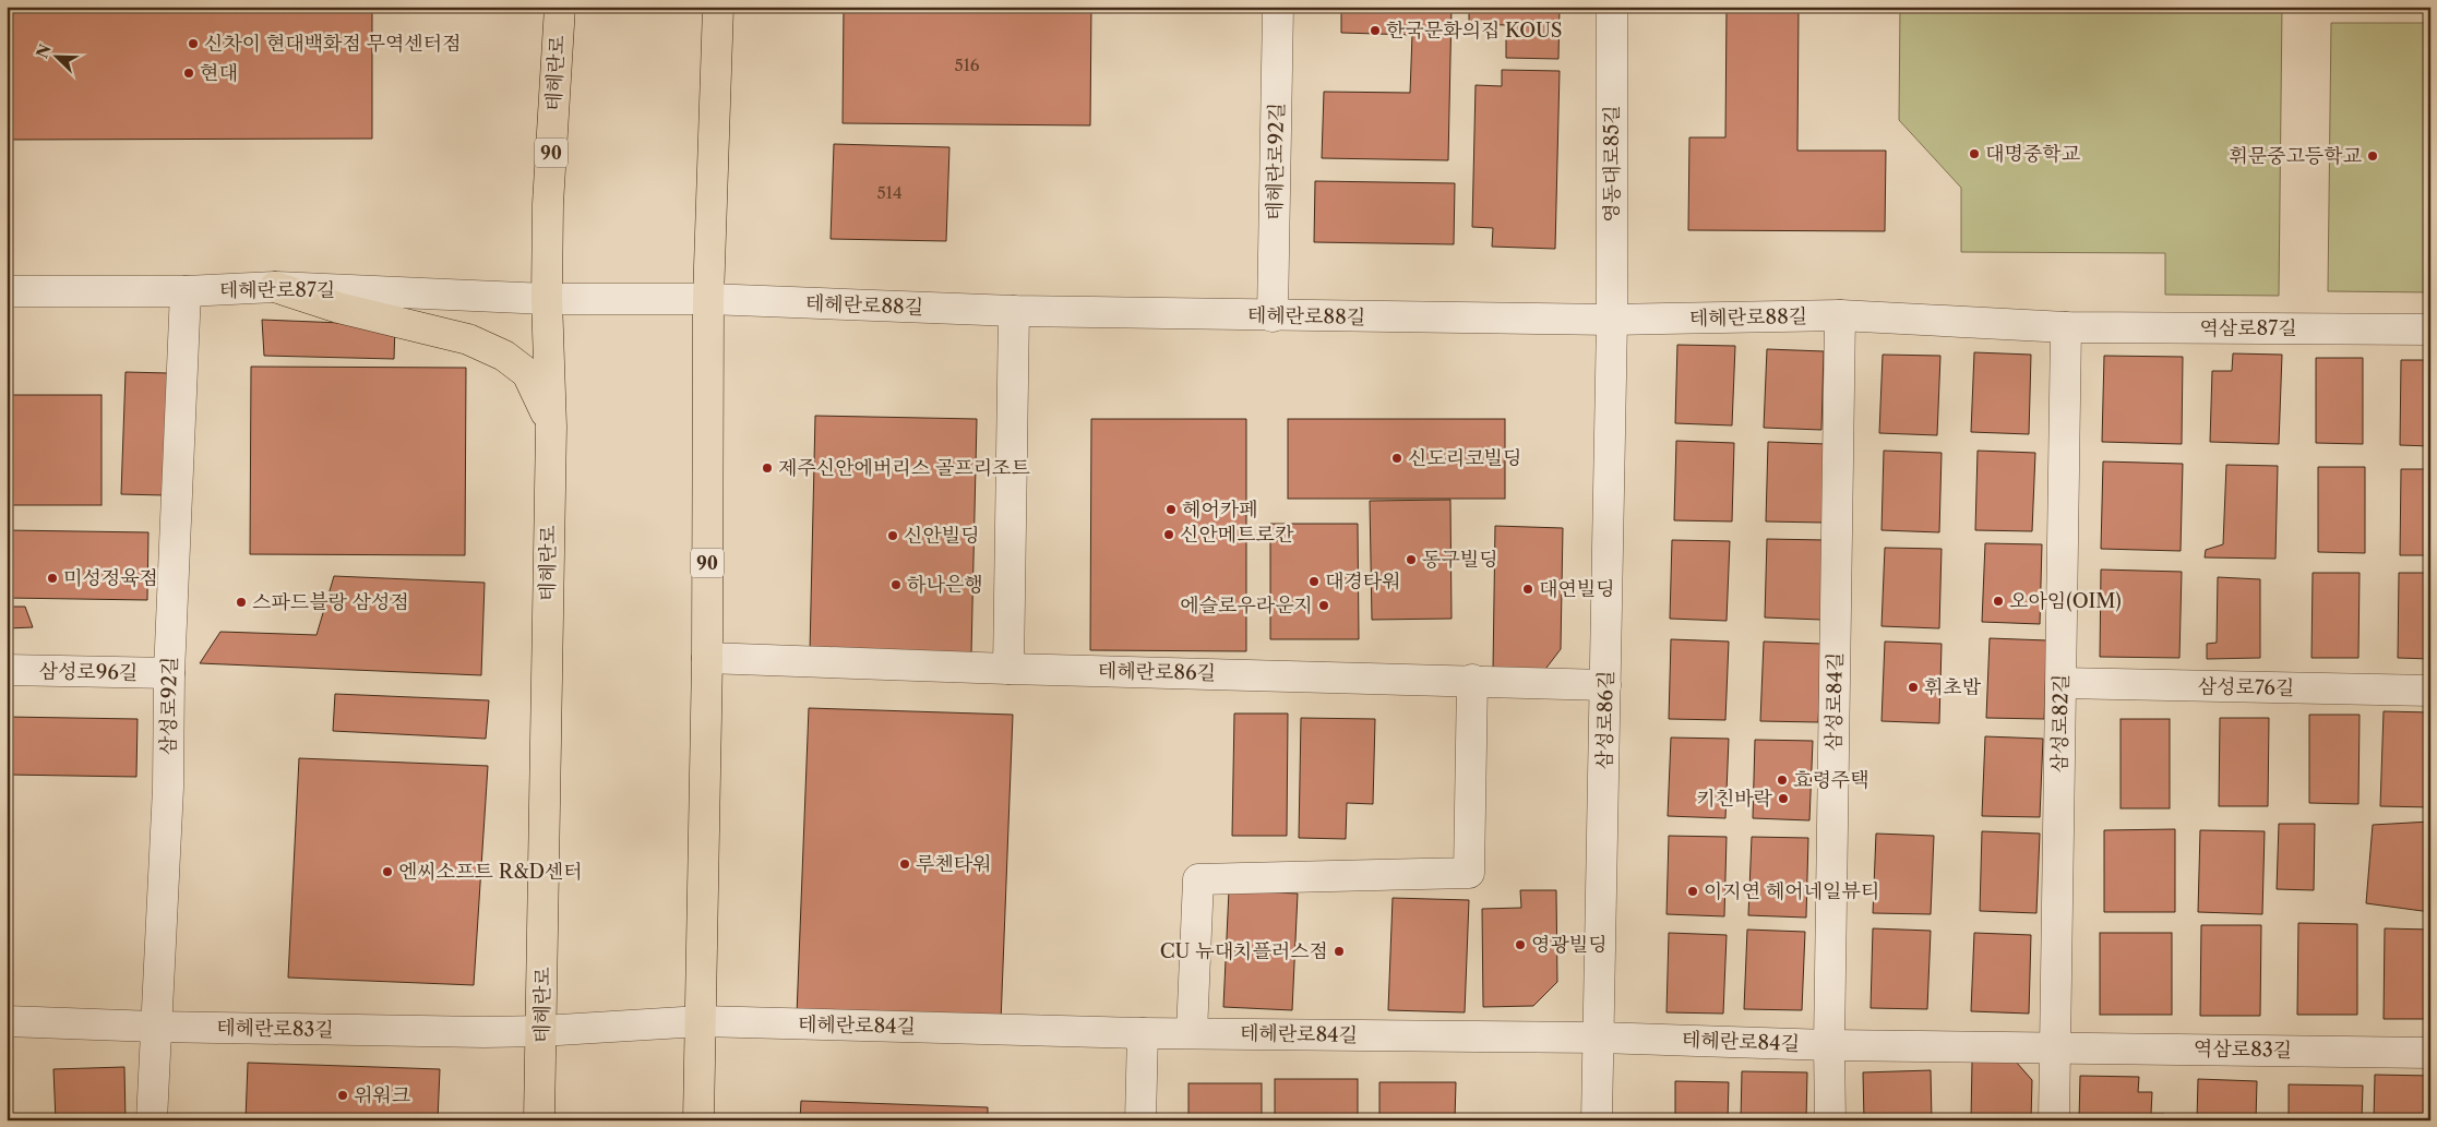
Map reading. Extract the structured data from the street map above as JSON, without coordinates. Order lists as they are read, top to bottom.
{
  "streets": {
    "main road": ["테헤란로", "90"],
    "street": [
      "테헤란로92길",
      "영동대로85길",
      "테헤란로87길",
      "테헤란로88길",
      "역삼로87길",
      "삼성로96길",
      "테헤란로86길",
      "삼성로76길",
      "삼성로84길",
      "삼성로92길",
      "삼성로86길",
      "삼성로82길",
      "테헤란로84길",
      "테헤란로83길",
      "역삼로83길"
    ]
  },
  "crossings": [
    ["테헤란로", "테헤란로87길"],
    ["테헤란로", "테헤란로88길"],
    ["테헤란로", "테헤란로84길"],
    ["테헤란로", "테헤란로83길"],
    ["90", "테헤란로88길"],
    ["90", "테헤란로86길"],
    ["90", "테헤란로84길"],
    ["테헤란로92길", "테헤란로88길"],
    ["영동대로85길", "테헤란로88길"],
    ["영동대로85길", "삼성로86길"],
    ["테헤란로87길", "테헤란로88길"],
    ["테헤란로87길", "삼성로92길"],
    ["테헤란로88길", "역삼로87길"],
    ["테헤란로88길", "삼성로84길"],
    ["테헤란로88길", "삼성로86길"],
    ["테헤란로88길", "삼성로82길"],
    ["역삼로87길", "삼성로82길"],
    ["삼성로96길", "삼성로92길"],
    ["테헤란로86길", "삼성로86길"],
    ["삼성로76길", "삼성로82길"],
    ["삼성로84길", "테헤란로84길"],
    ["삼성로92길", "테헤란로83길"],
    ["삼성로86길", "테헤란로84길"],
    ["삼성로82길", "테헤란로84길"],
    ["삼성로82길", "역삼로83길"],
    ["테헤란로84길", "테헤란로83길"],
    ["테헤란로84길", "역삼로83길"]
  ],
  "places": [
    "한국문화의집 KOUS",
    "신차이 현대백화점 무역센터점",
    "현대",
    "대명중학교",
    "휘문중고등학교",
    "신도리코빌딩",
    "제주신안에버리스 골프리조트",
    "헤어카페",
    "신안메트로칸",
    "신안빌딩",
    "동구빌딩",
    "미성정육점",
    "대경타워",
    "하나은행",
    "대연빌딩",
    "오아임(OIM)",
    "스파드블랑 삼성점",
    "에슬로우라운지",
    "휘초밥",
    "효령주택",
    "키친바락",
    "루첸타워",
    "엔씨소프트 R&D센터",
    "이지연 헤어네일뷰티",
    "영광빌딩",
    "CU 뉴대치플러스점",
    "위워크"
  ],
  "house_numbers": ["516", "514"],
  "north": "top left"
}
